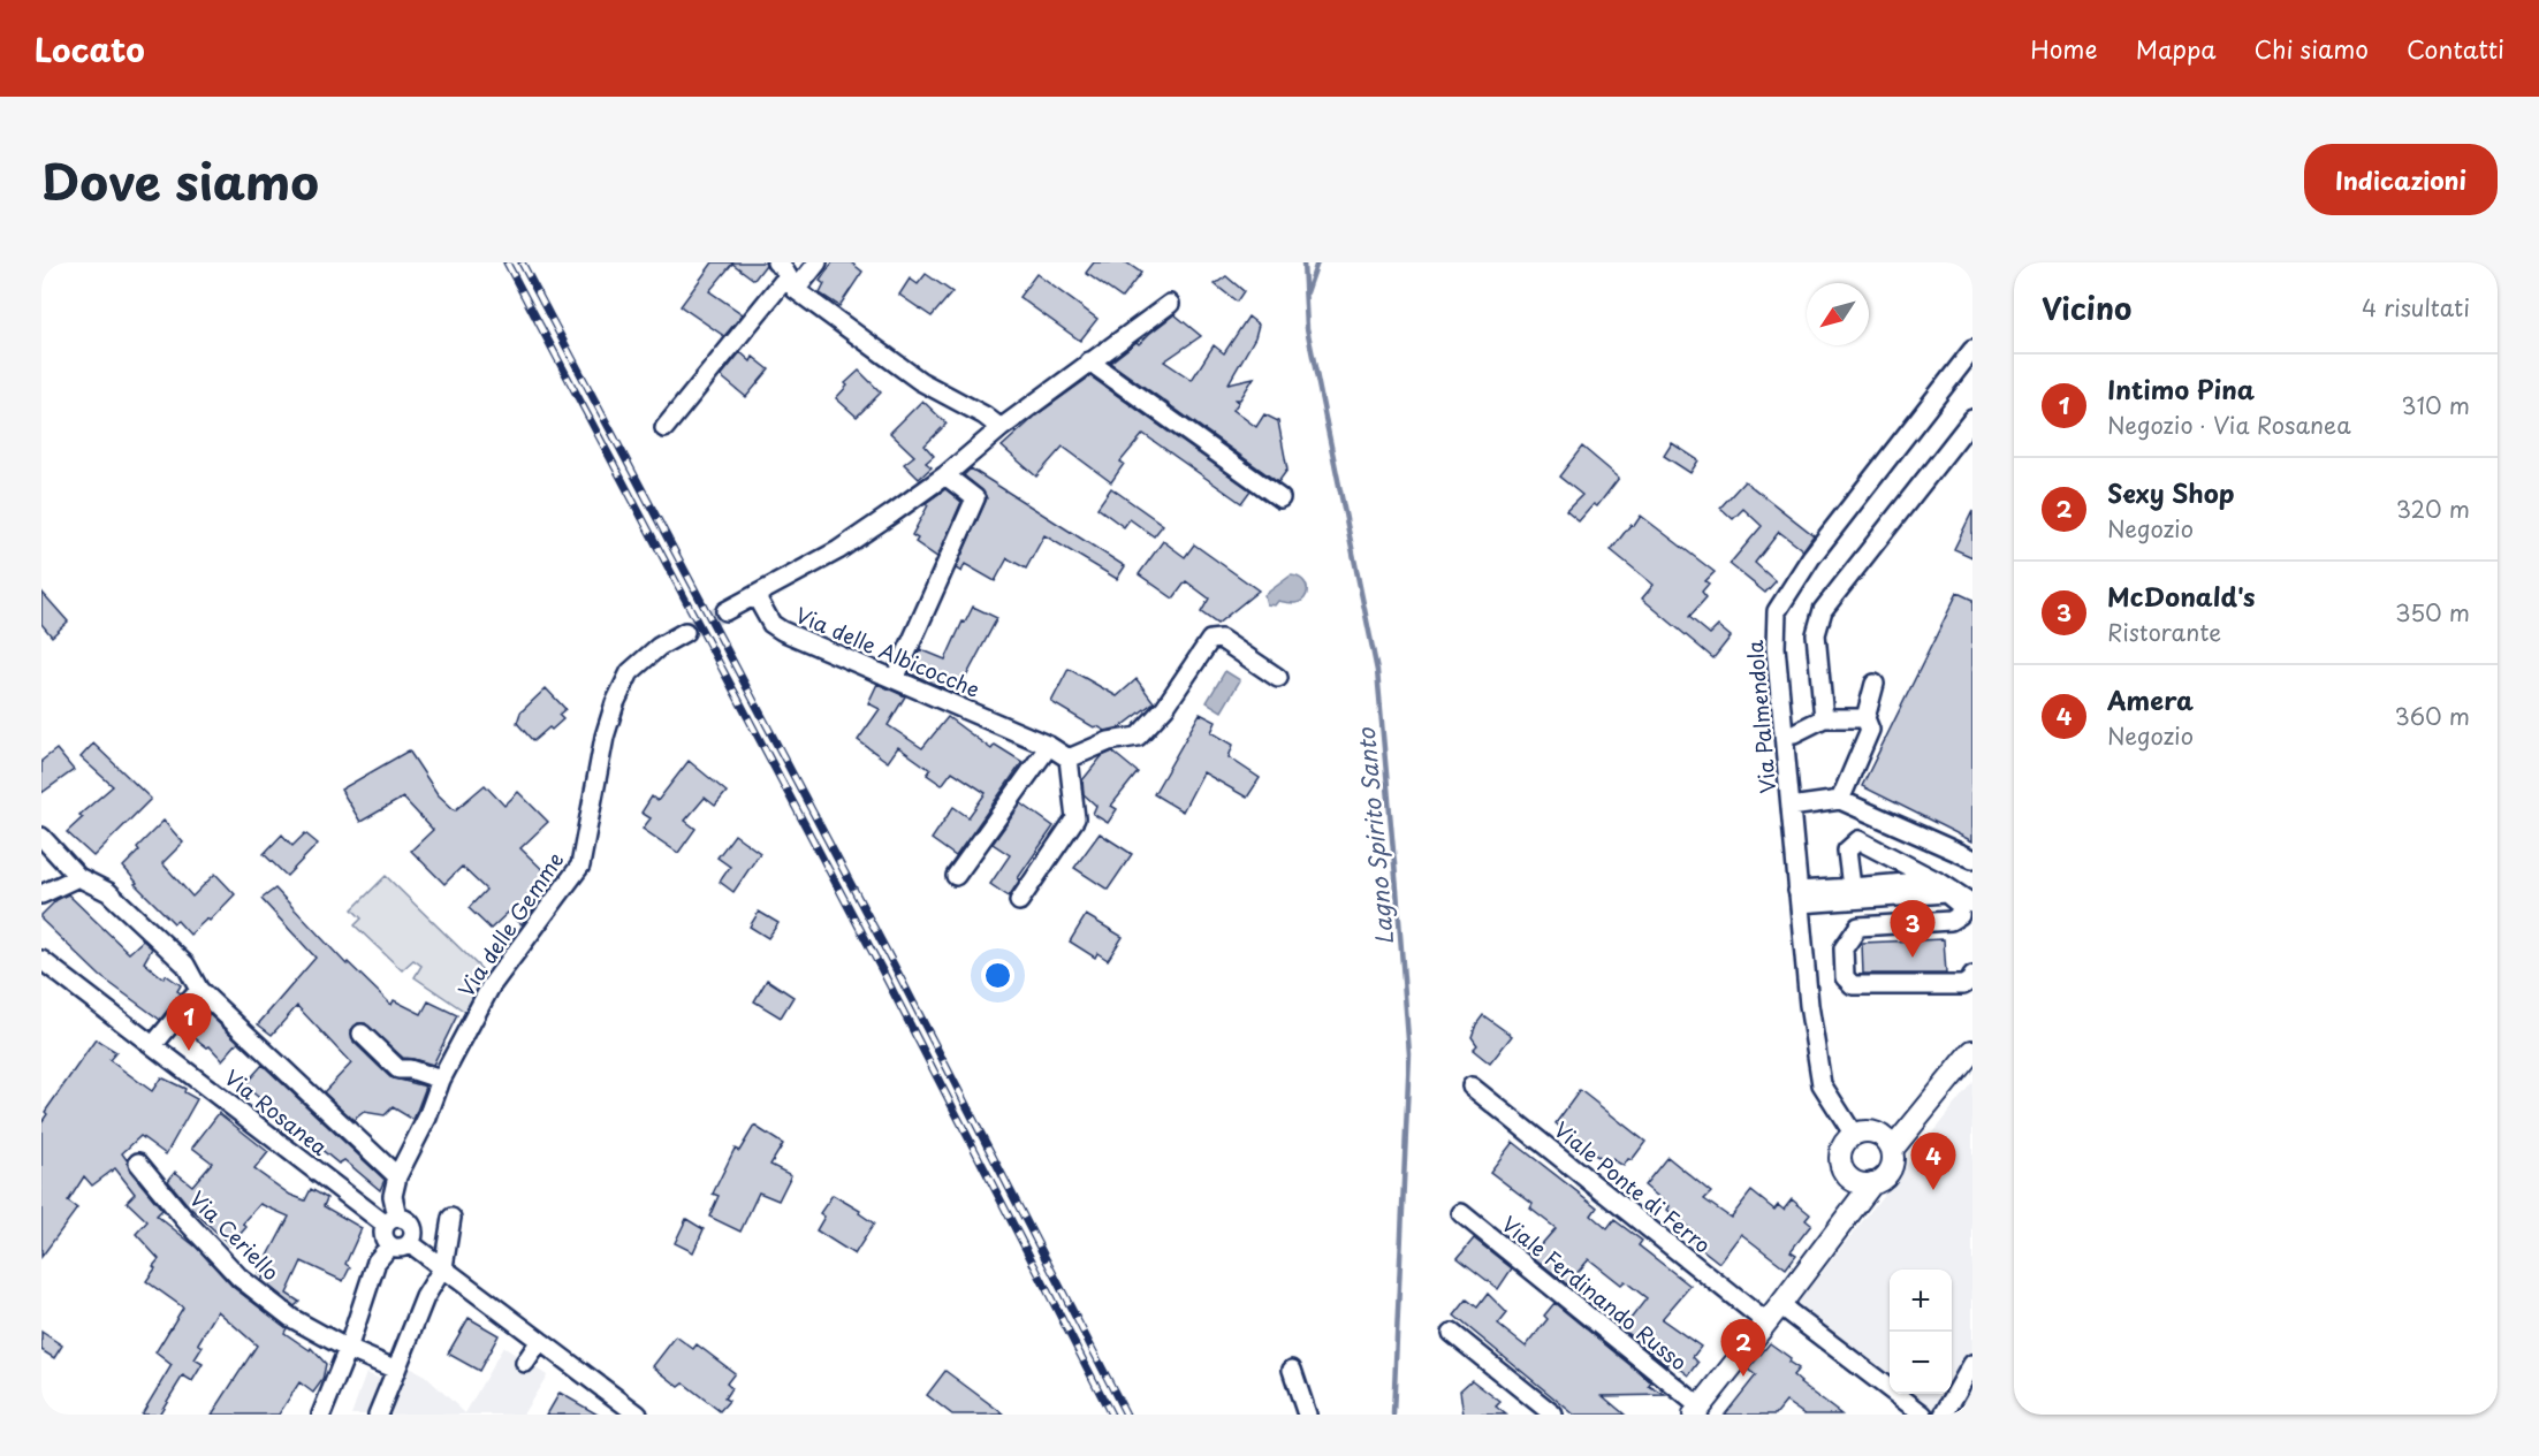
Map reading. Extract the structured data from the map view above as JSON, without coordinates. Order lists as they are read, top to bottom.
{
  "streets": {
    "street": [
      "Via delle Albicocche",
      "Via Palmendola",
      "Via delle Gemme",
      "Via Rosanea",
      "Viale Ponte di Ferro",
      "Via Ceriello",
      "Viale Ferdinando Russo"
    ]
  },
  "crossings": [
    ["Via delle Gemme", "Via Rosanea"]
  ],
  "water": ["Lagno Spirito Santo"],
  "north": "bottom left",
  "page": {
    "header": "Locato",
    "nav": [
      "Home",
      "Mappa",
      "Chi siamo",
      "Contatti"
    ],
    "title": "Dove siamo",
    "buttons": "Indicazioni",
    "heading": ["Vicino", "4 risultati"],
    "list": [
      {
        "mark": "1",
        "name": "Intimo Pina",
        "note": "Negozio · Via Rosanea",
        "value": "310 m"
      },
      {
        "mark": "2",
        "name": "Sexy Shop",
        "note": "Negozio",
        "value": "320 m"
      },
      {
        "mark": "3",
        "name": "McDonald's",
        "note": "Ristorante",
        "value": "350 m"
      },
      {
        "mark": "4",
        "name": "Amera",
        "note": "Negozio",
        "value": "360 m"
      }
    ],
    "pins": [
      "3",
      "1",
      "4",
      "2"
    ],
    "map_buttons": ["+", "−"]
  }
}
